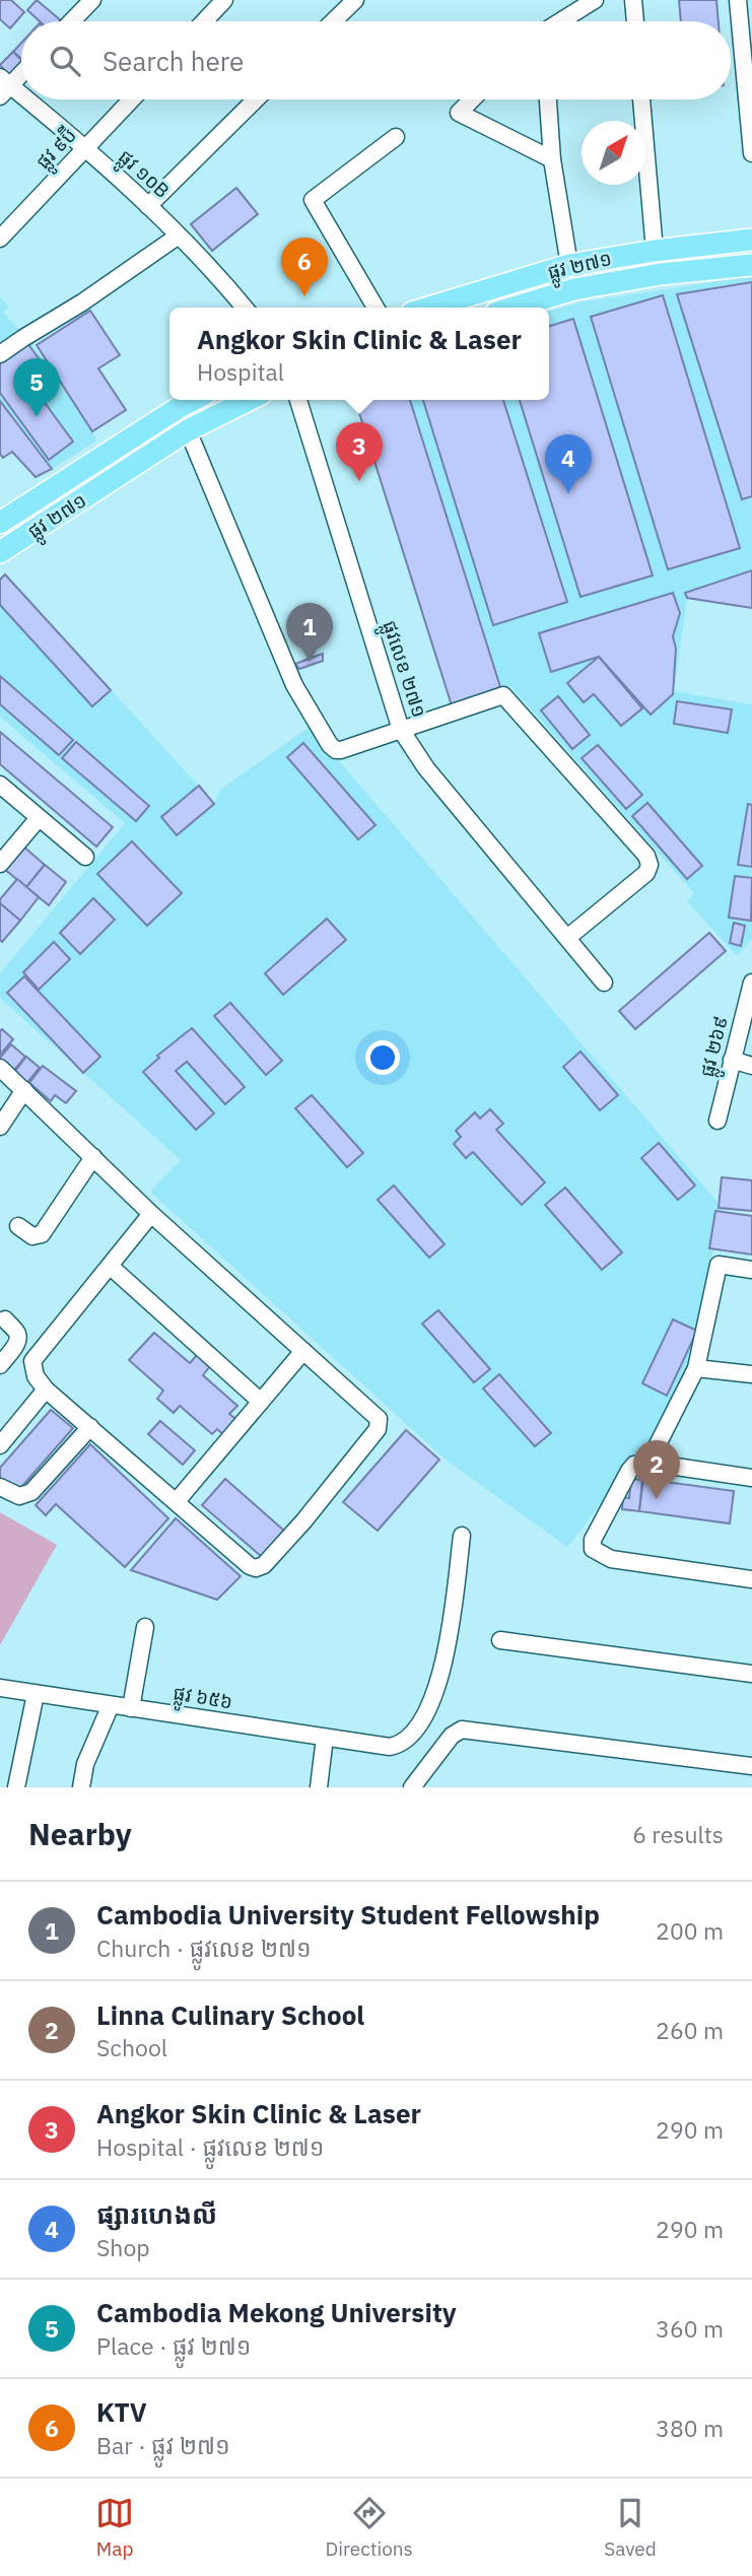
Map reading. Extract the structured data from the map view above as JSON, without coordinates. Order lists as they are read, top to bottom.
{
  "streets": {
    "main road": ["ផ្លូវ ២៧១"],
    "street": [
      "ផ្លូវ ៩ប៊ី",
      "ផ្លូវ ១០B",
      "ផ្លូវលេខ ២៧១",
      "ផ្លូវ ២៦៩",
      "ផ្លូវ ៦៥៦"
    ]
  },
  "crossings": [
    ["ផ្លូវ ៩ប៊ី", "ផ្លូវ ១០B"]
  ],
  "north": "top right",
  "page": {
    "search": "Search here",
    "pins": [
      "6",
      "5",
      "3",
      "4",
      "1",
      "2"
    ],
    "popup": ["Angkor Skin Clinic & Laser", "Hospital"],
    "heading": ["Nearby", "6 results"],
    "list": [
      {
        "mark": "1",
        "name": "Cambodia University Student Fellowship",
        "note": "Church · ផ្លូវលេខ ២៧១",
        "value": "200 m"
      },
      {
        "mark": "2",
        "name": "Linna Culinary School",
        "note": "School",
        "value": "260 m"
      },
      {
        "mark": "3",
        "name": "Angkor Skin Clinic & Laser",
        "note": "Hospital · ផ្លូវលេខ ២៧១",
        "value": "290 m"
      },
      {
        "mark": "4",
        "name": "ផ្សារហេងលី",
        "note": "Shop",
        "value": "290 m"
      },
      {
        "mark": "5",
        "name": "Cambodia Mekong University",
        "note": "Place · ផ្លូវ ២៧១",
        "value": "360 m"
      },
      {
        "mark": "6",
        "name": "KTV",
        "note": "Bar · ផ្លូវ ២៧១",
        "value": "380 m"
      }
    ],
    "nav": ["Map", "Directions", "Saved"]
  }
}
